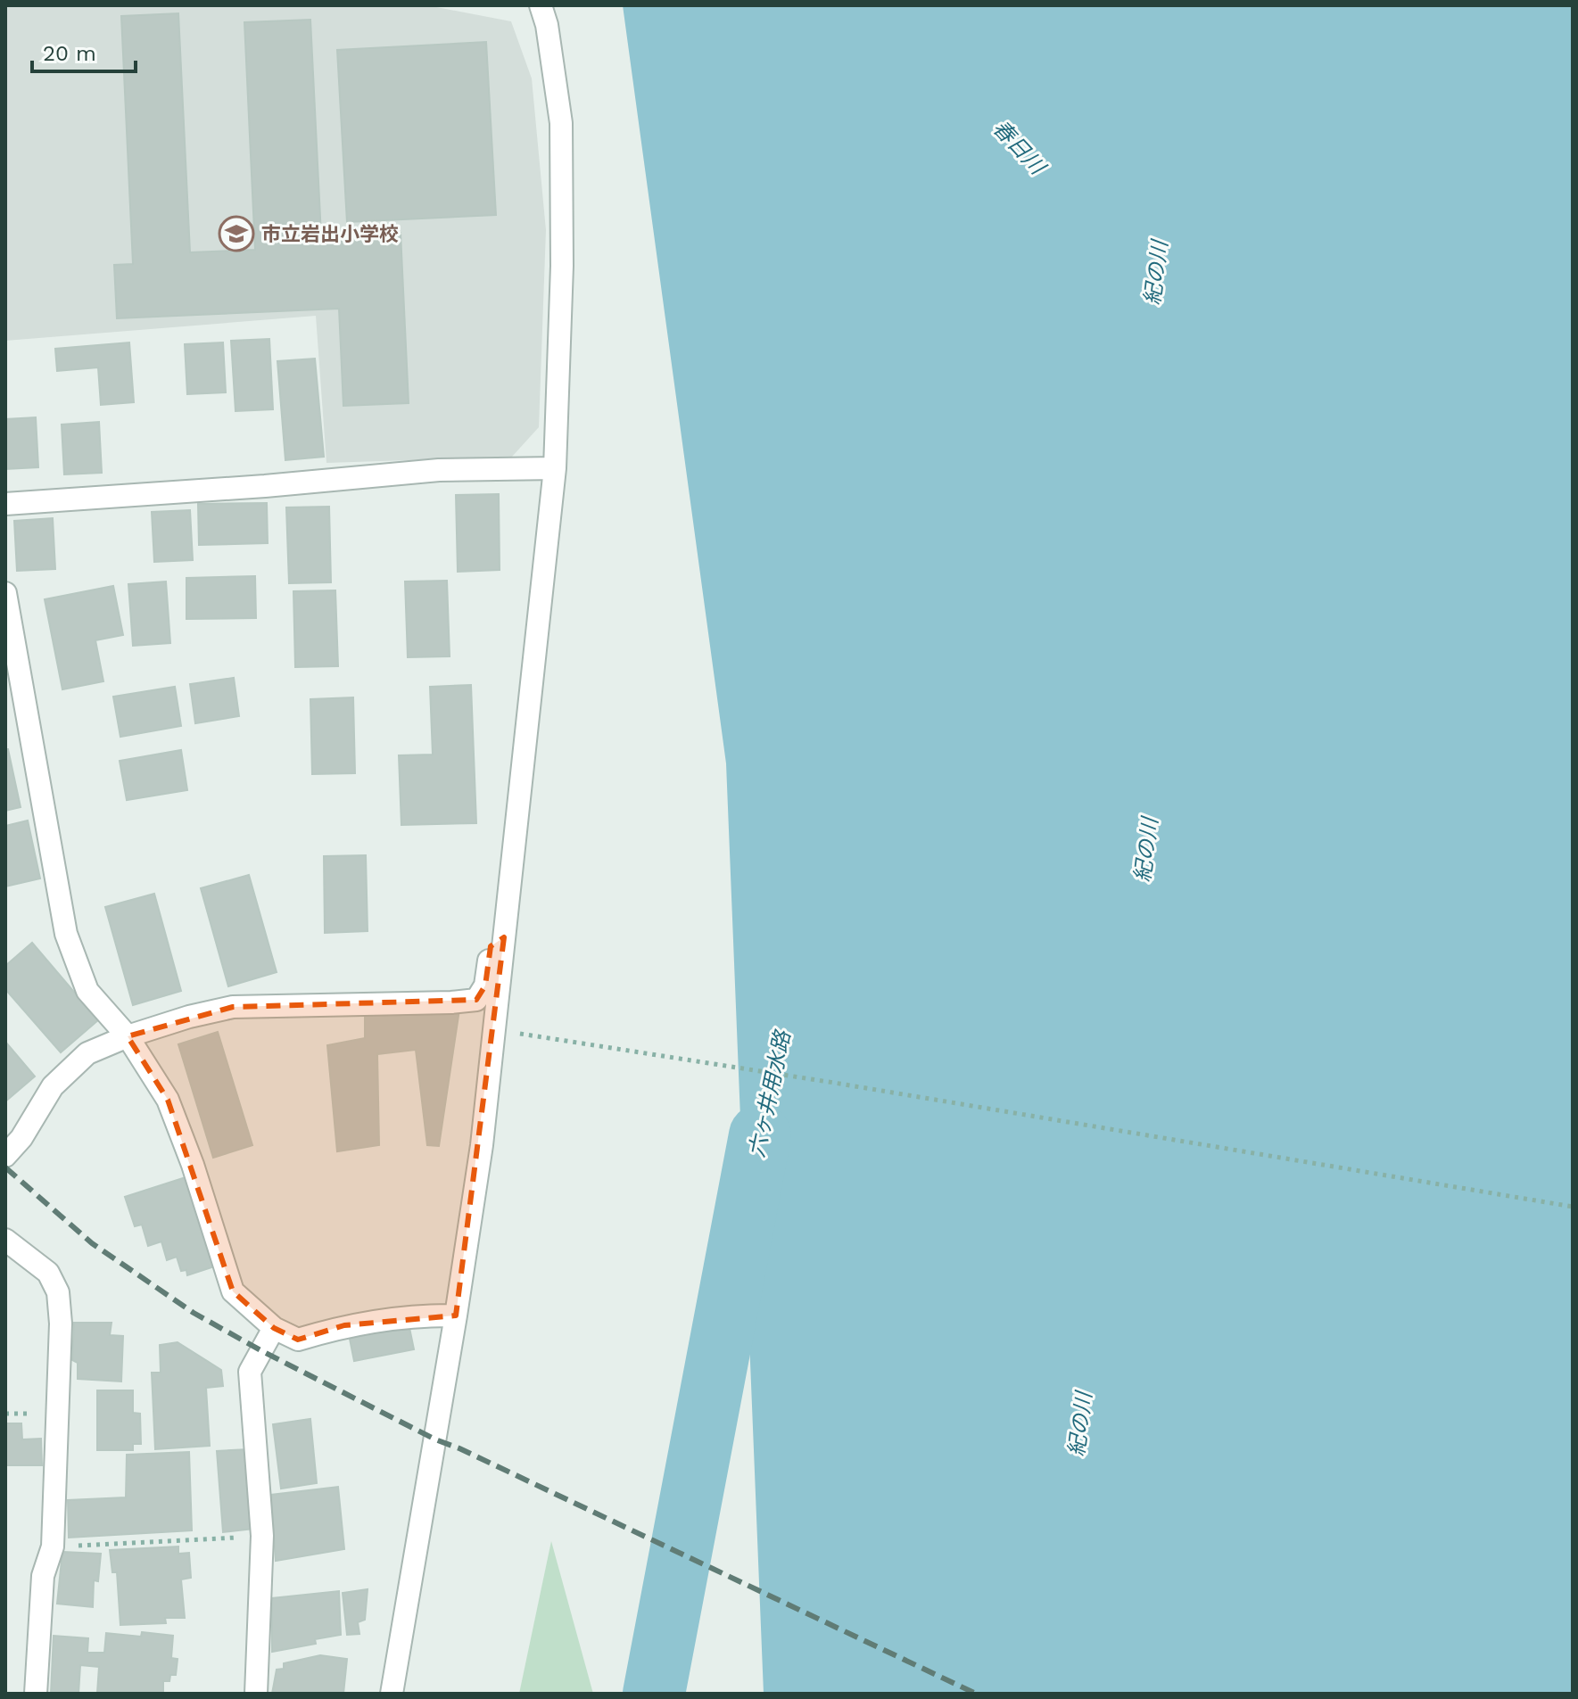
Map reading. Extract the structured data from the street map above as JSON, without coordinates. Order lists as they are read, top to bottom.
{
  "water": ["春日川", "紀の川", "六ヶ井用水路"],
  "places": {
    "school or university": ["市立岩出小学校"]
  },
  "scale_bar": "20 m"
}
